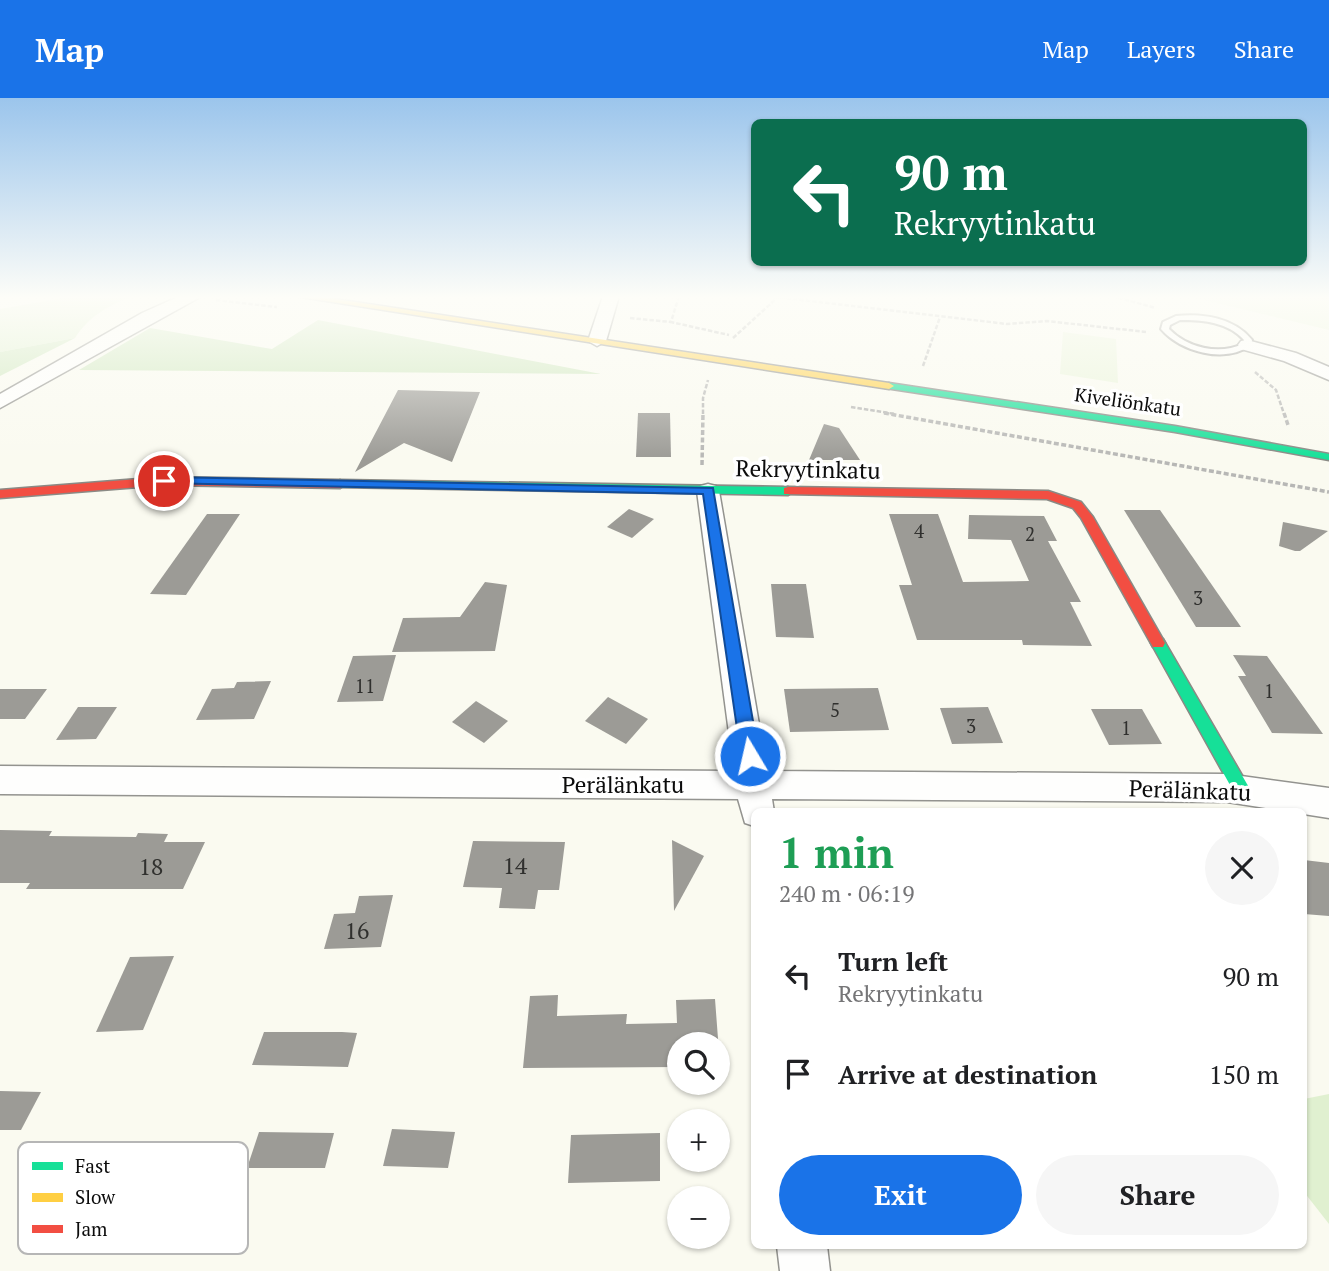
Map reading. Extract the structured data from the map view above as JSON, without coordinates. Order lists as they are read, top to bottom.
{
  "streets": {
    "street": ["Kiveliönkatu", "Rekryytinkatu", "Perälänkatu"]
  },
  "crossings": [
    ["Rekryytinkatu", "Perälänkatu"]
  ],
  "house_numbers": [
    "4",
    "2",
    "3",
    "11",
    "1",
    "5",
    "3",
    "1",
    "14",
    "18",
    "16"
  ],
  "legend": ["Fast", "Slow", "Jam"],
  "page": {
    "header": "Map",
    "nav": ["Map", "Layers", "Share"],
    "turn": ["90 m", "Rekryytinkatu"],
    "heading": ["1 min", "240 m · 06:19"],
    "list": [
      {
        "name": "Turn left",
        "note": "Rekryytinkatu",
        "value": "90 m"
      },
      {
        "name": "Arrive at destination",
        "value": "150 m"
      }
    ],
    "map_buttons": ["+", "−"],
    "buttons": ["Exit", "Share"]
  }
}
